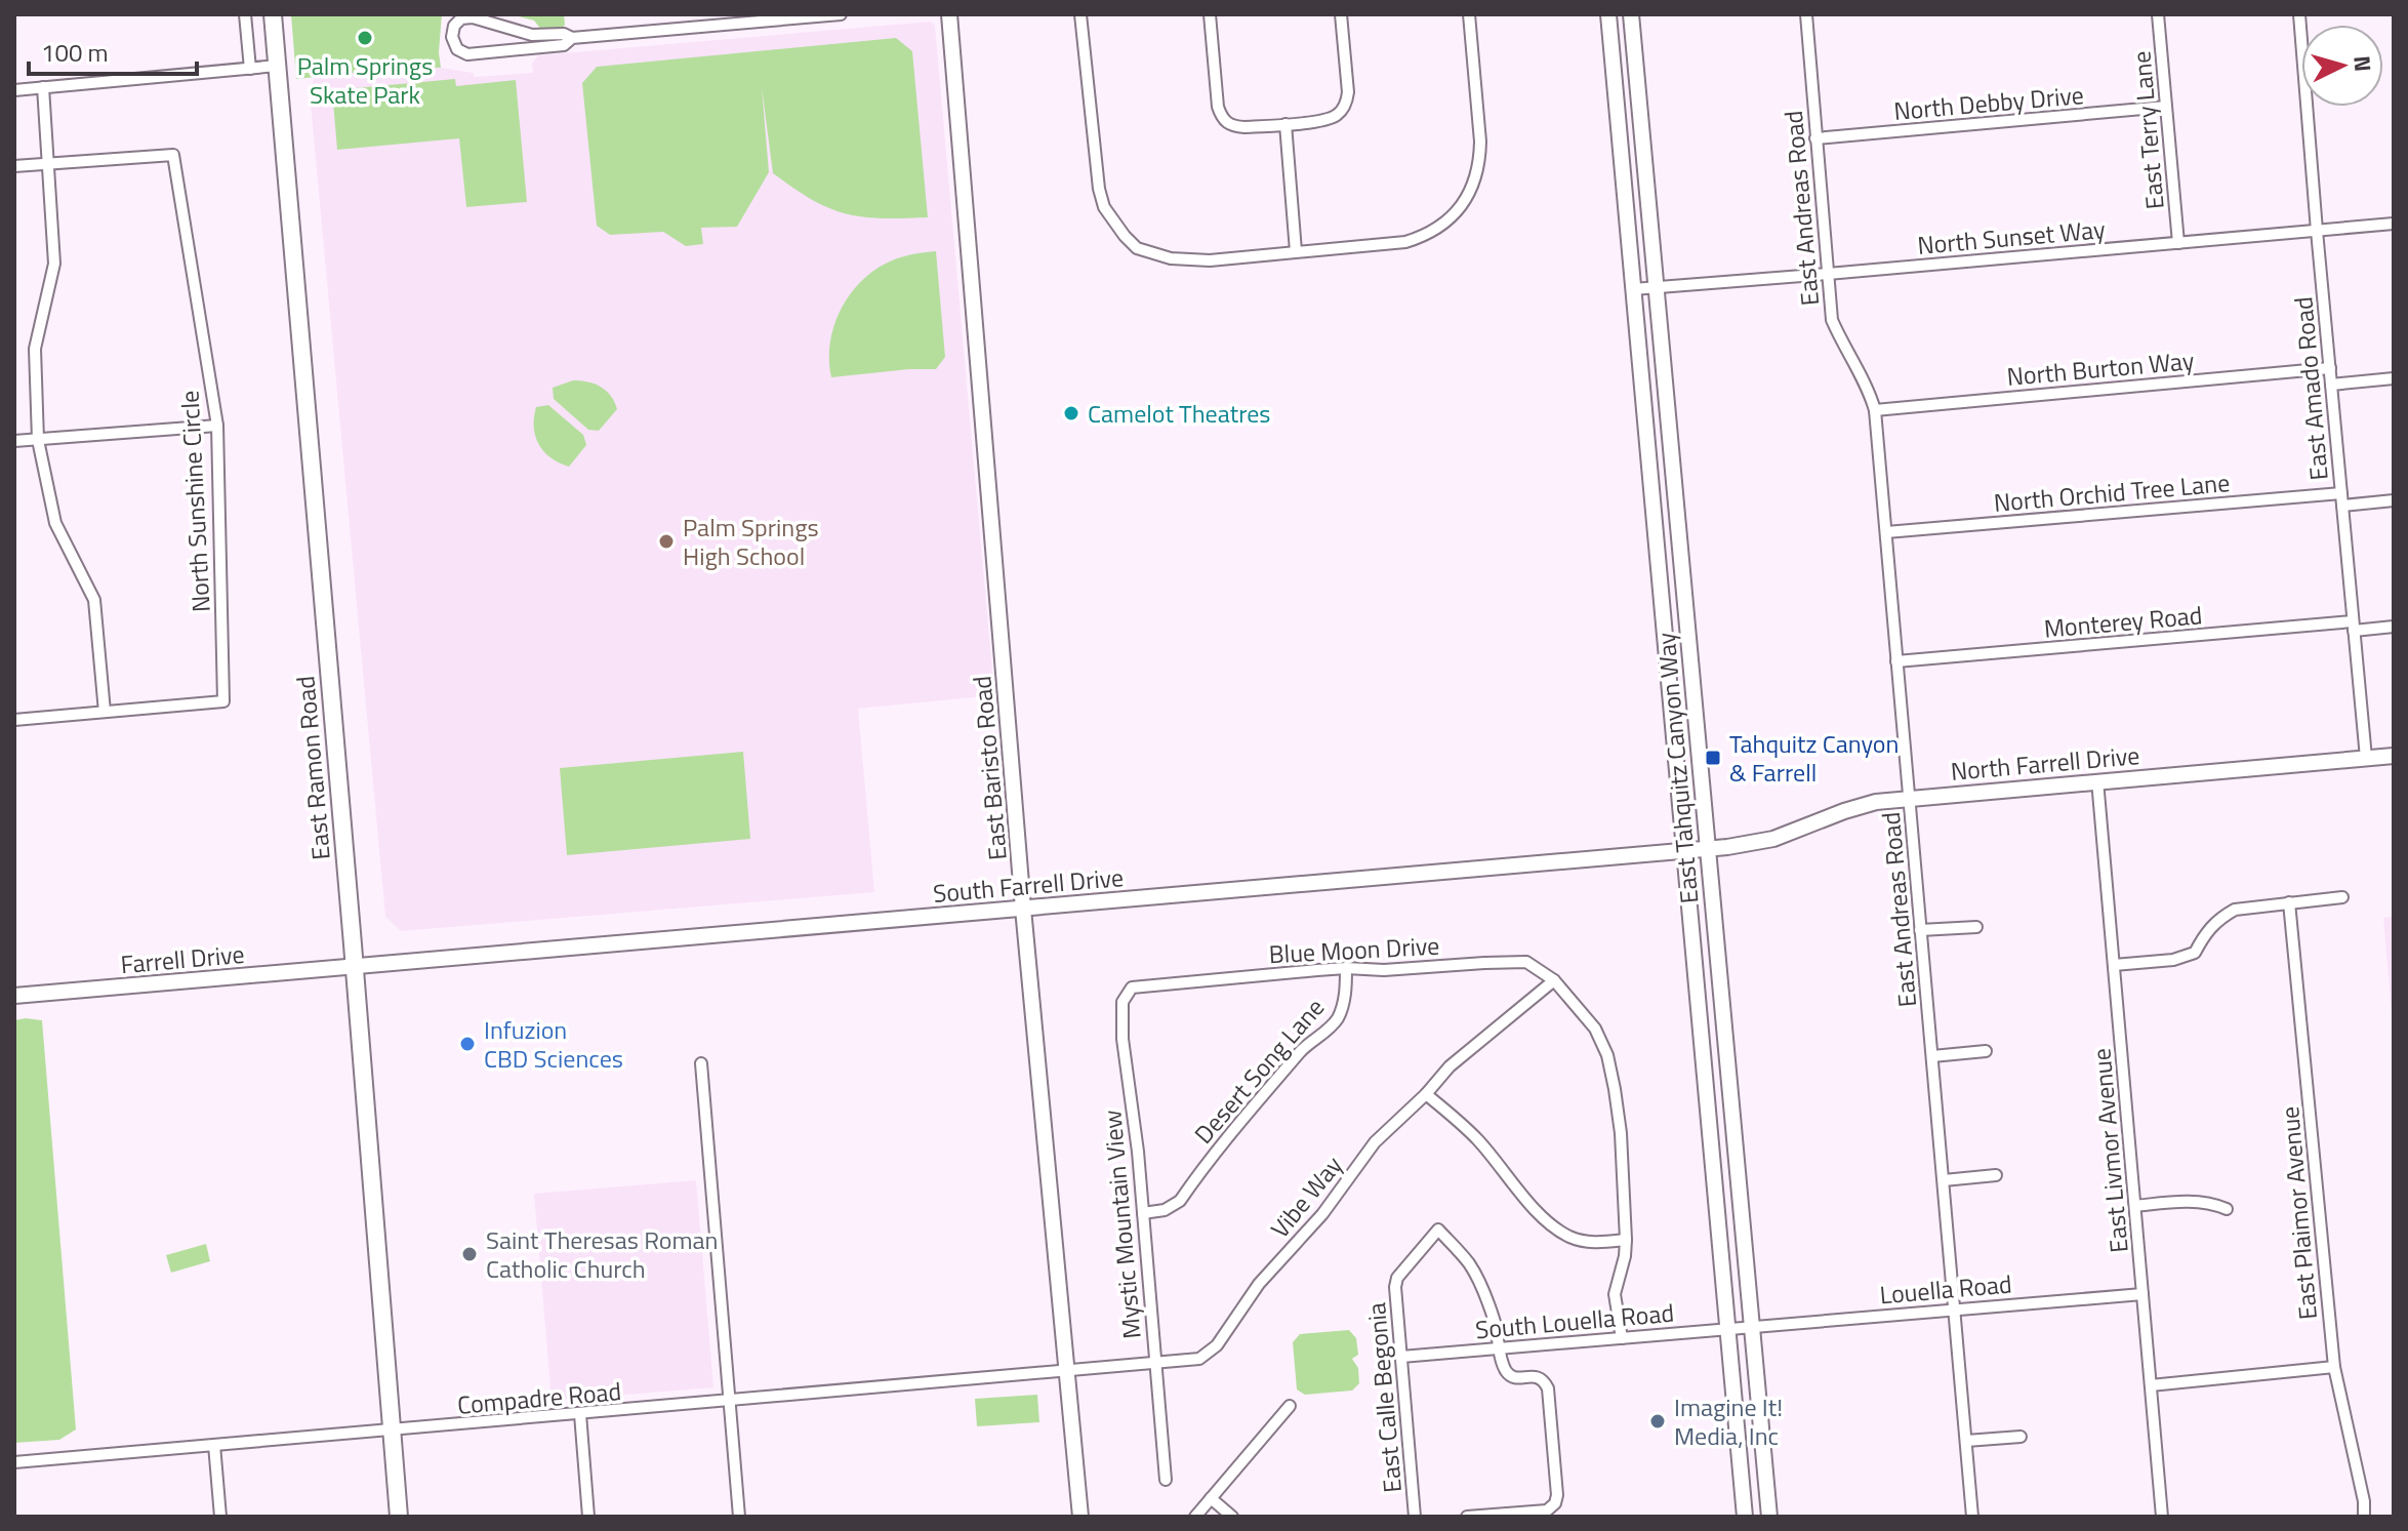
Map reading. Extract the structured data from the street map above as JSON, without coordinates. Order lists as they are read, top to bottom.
{
  "streets": {
    "main road": ["East Ramon Road"],
    "street": [
      "North Debby Drive",
      "East Terry Lane",
      "East Andreas Road",
      "North Sunset Way",
      "North Burton Way",
      "East Amado Road",
      "North Orchid Tree Lane",
      "North Sunshine Circle",
      "Monterey Road",
      "North Farrell Drive",
      "East Baristo Road",
      "East Tahquitz Canyon Way",
      "South Farrell Drive",
      "Blue Moon Drive",
      "Farrell Drive",
      "Desert Song Lane",
      "East Livmor Avenue",
      "Vibe Way",
      "East Plaimor Avenue",
      "Mystic Mountain View",
      "Louella Road",
      "South Louella Road",
      "Compadre Road",
      "East Calle Begonia"
    ]
  },
  "crossings": [
    ["North Debby Drive", "East Terry Lane"],
    ["North Debby Drive", "East Andreas Road"],
    ["East Terry Lane", "North Sunset Way"],
    ["East Andreas Road", "North Sunset Way"],
    ["East Andreas Road", "North Burton Way"],
    ["East Andreas Road", "North Orchid Tree Lane"],
    ["East Andreas Road", "Monterey Road"],
    ["East Andreas Road", "North Farrell Drive"],
    ["East Andreas Road", "Louella Road"],
    ["North Sunset Way", "East Amado Road"],
    ["North Sunset Way", "East Tahquitz Canyon Way"],
    ["North Burton Way", "East Amado Road"],
    ["East Amado Road", "North Orchid Tree Lane"],
    ["East Amado Road", "Monterey Road"],
    ["East Amado Road", "North Farrell Drive"],
    ["North Farrell Drive", "East Tahquitz Canyon Way"],
    ["North Farrell Drive", "South Farrell Drive"],
    ["North Farrell Drive", "East Livmor Avenue"],
    ["East Ramon Road", "South Farrell Drive"],
    ["East Ramon Road", "Farrell Drive"],
    ["East Ramon Road", "Compadre Road"],
    ["East Baristo Road", "South Farrell Drive"],
    ["East Baristo Road", "Vibe Way"],
    ["East Baristo Road", "Compadre Road"],
    ["East Tahquitz Canyon Way", "South Farrell Drive"],
    ["East Tahquitz Canyon Way", "Louella Road"],
    ["East Tahquitz Canyon Way", "South Louella Road"],
    ["South Farrell Drive", "Farrell Drive"],
    ["Blue Moon Drive", "Desert Song Lane"],
    ["Blue Moon Drive", "Vibe Way"],
    ["Blue Moon Drive", "Mystic Mountain View"],
    ["Desert Song Lane", "Mystic Mountain View"],
    ["East Livmor Avenue", "Louella Road"],
    ["Vibe Way", "Mystic Mountain View"],
    ["Vibe Way", "Compadre Road"],
    ["Louella Road", "South Louella Road"],
    ["South Louella Road", "East Calle Begonia"]
  ],
  "places": {
    "other": [
      "Palm Springs Skate Park",
      "Camelot Theatres",
      "Palm Springs High School",
      "Infuzion CBD Sciences",
      "Saint Theresas Roman Catholic Church",
      "Imagine It! Media, Inc"
    ],
    "transit": ["Tahquitz Canyon & Farrell"]
  },
  "scale_bar": "100 m",
  "north": "right"
}
